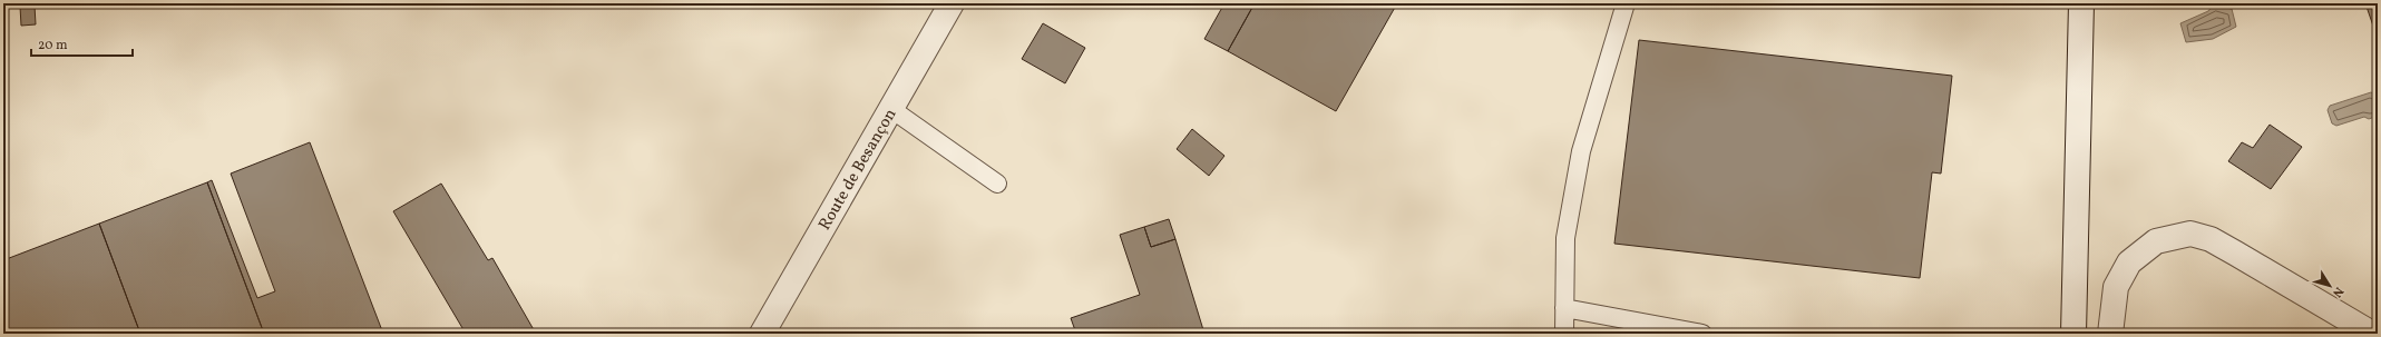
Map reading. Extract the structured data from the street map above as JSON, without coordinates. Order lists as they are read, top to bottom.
{
  "streets": {
    "street": ["Route de Besançon"]
  },
  "scale_bar": "20 m",
  "north": "bottom right"
}
